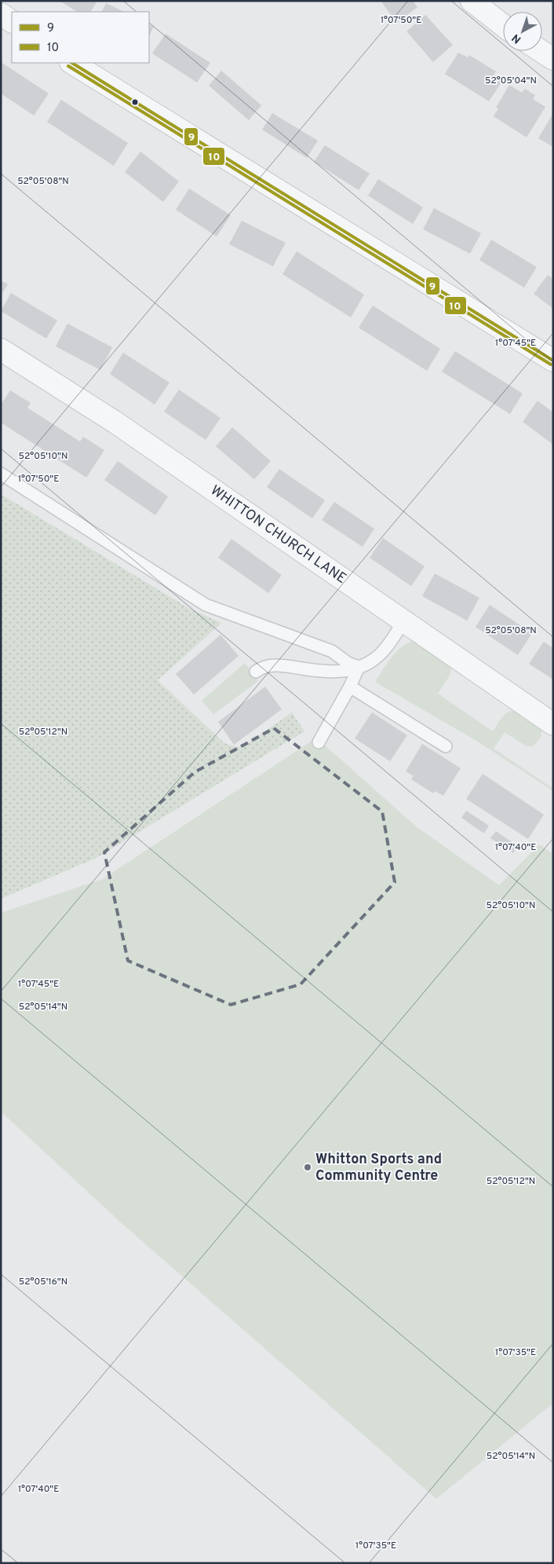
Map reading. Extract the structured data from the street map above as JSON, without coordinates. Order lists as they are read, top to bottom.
{
  "streets": {
    "street": ["WHITTON CHURCH LANE"]
  },
  "places": ["Whitton Sports and Community Centre"],
  "lines": ["transit line 9", "transit line 10"],
  "legend": ["9", "10"],
  "north": "bottom left",
  "coordinates": [
    "1°07'50\"E",
    "52°05'04\"N",
    "52°05'08\"N",
    "1°07'45\"E",
    "52°05'10\"N",
    "52°05'12\"N",
    "1°07'40\"E",
    "52°05'14\"N",
    "52°05'16\"N",
    "1°07'35\"E"
  ]
}
